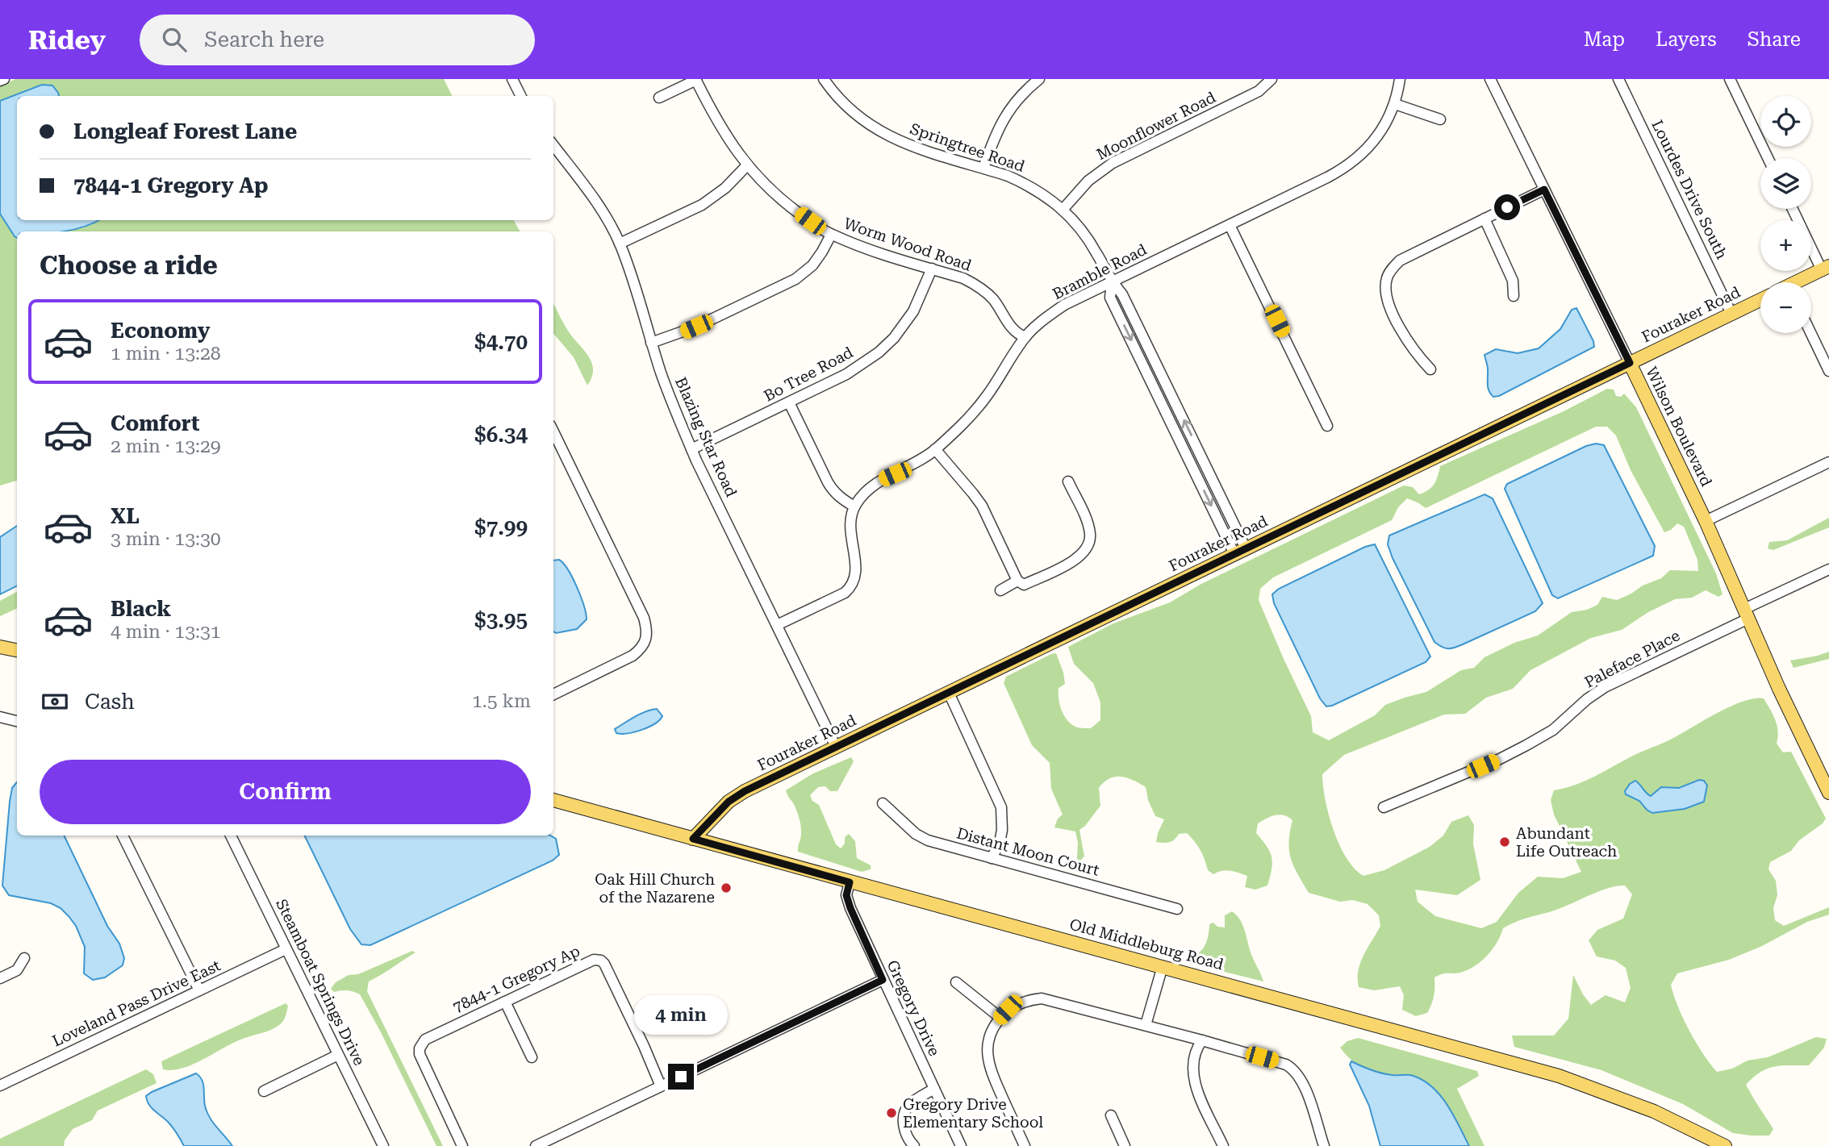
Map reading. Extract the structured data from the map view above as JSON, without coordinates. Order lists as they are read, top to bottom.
{
  "streets": {
    "main road": ["Fouraker Road", "Wilson Boulevard", "Old Middleburg Road"],
    "street": [
      "Moonflower Road",
      "Springtree Road",
      "Lourdes Drive South",
      "Worm Wood Road",
      "Bramble Road",
      "Bo Tree Road",
      "Blazing Star Road",
      "Paleface Place",
      "Distant Moon Court",
      "7844-1 Gregory Ap",
      "Steamboat Springs Drive",
      "Loveland Pass Drive East",
      "Gregory Drive"
    ]
  },
  "crossings": [
    ["Moonflower Road", "Springtree Road"],
    ["Springtree Road", "Bramble Road"],
    ["Springtree Road", "Fouraker Road"],
    ["Lourdes Drive South", "Fouraker Road"],
    ["Worm Wood Road", "Bramble Road"],
    ["Worm Wood Road", "Bo Tree Road"],
    ["Fouraker Road", "Wilson Boulevard"],
    ["Fouraker Road", "Blazing Star Road"],
    ["Fouraker Road", "Old Middleburg Road"],
    ["Bo Tree Road", "Blazing Star Road"],
    ["Wilson Boulevard", "Paleface Place"],
    ["Old Middleburg Road", "Gregory Drive"],
    ["Steamboat Springs Drive", "Loveland Pass Drive East"]
  ],
  "places": ["Abundant Life Outreach", "Oak Hill Church of the Nazarene", "Gregory Drive Elementary School"],
  "page": {
    "header": "Ridey",
    "search": "Search here",
    "nav": ["Map", "Layers", "Share"],
    "map_buttons": ["+", "−"],
    "banner": ["Longleaf Forest Lane", "7844-1 Gregory Ap"],
    "heading": "Choose a ride",
    "list": [
      {
        "name": "Economy",
        "note": "1 min · 13:28",
        "value": "$4.70"
      },
      {
        "name": "Comfort",
        "note": "2 min · 13:29",
        "value": "$6.34"
      },
      {
        "name": "XL",
        "note": "3 min · 13:30",
        "value": "$7.99"
      },
      {
        "name": "Black",
        "note": "4 min · 13:31",
        "value": "$3.95"
      }
    ],
    "pay": ["Cash", "1.5 km"],
    "buttons": "Confirm",
    "bubble": "4 min"
  }
}
